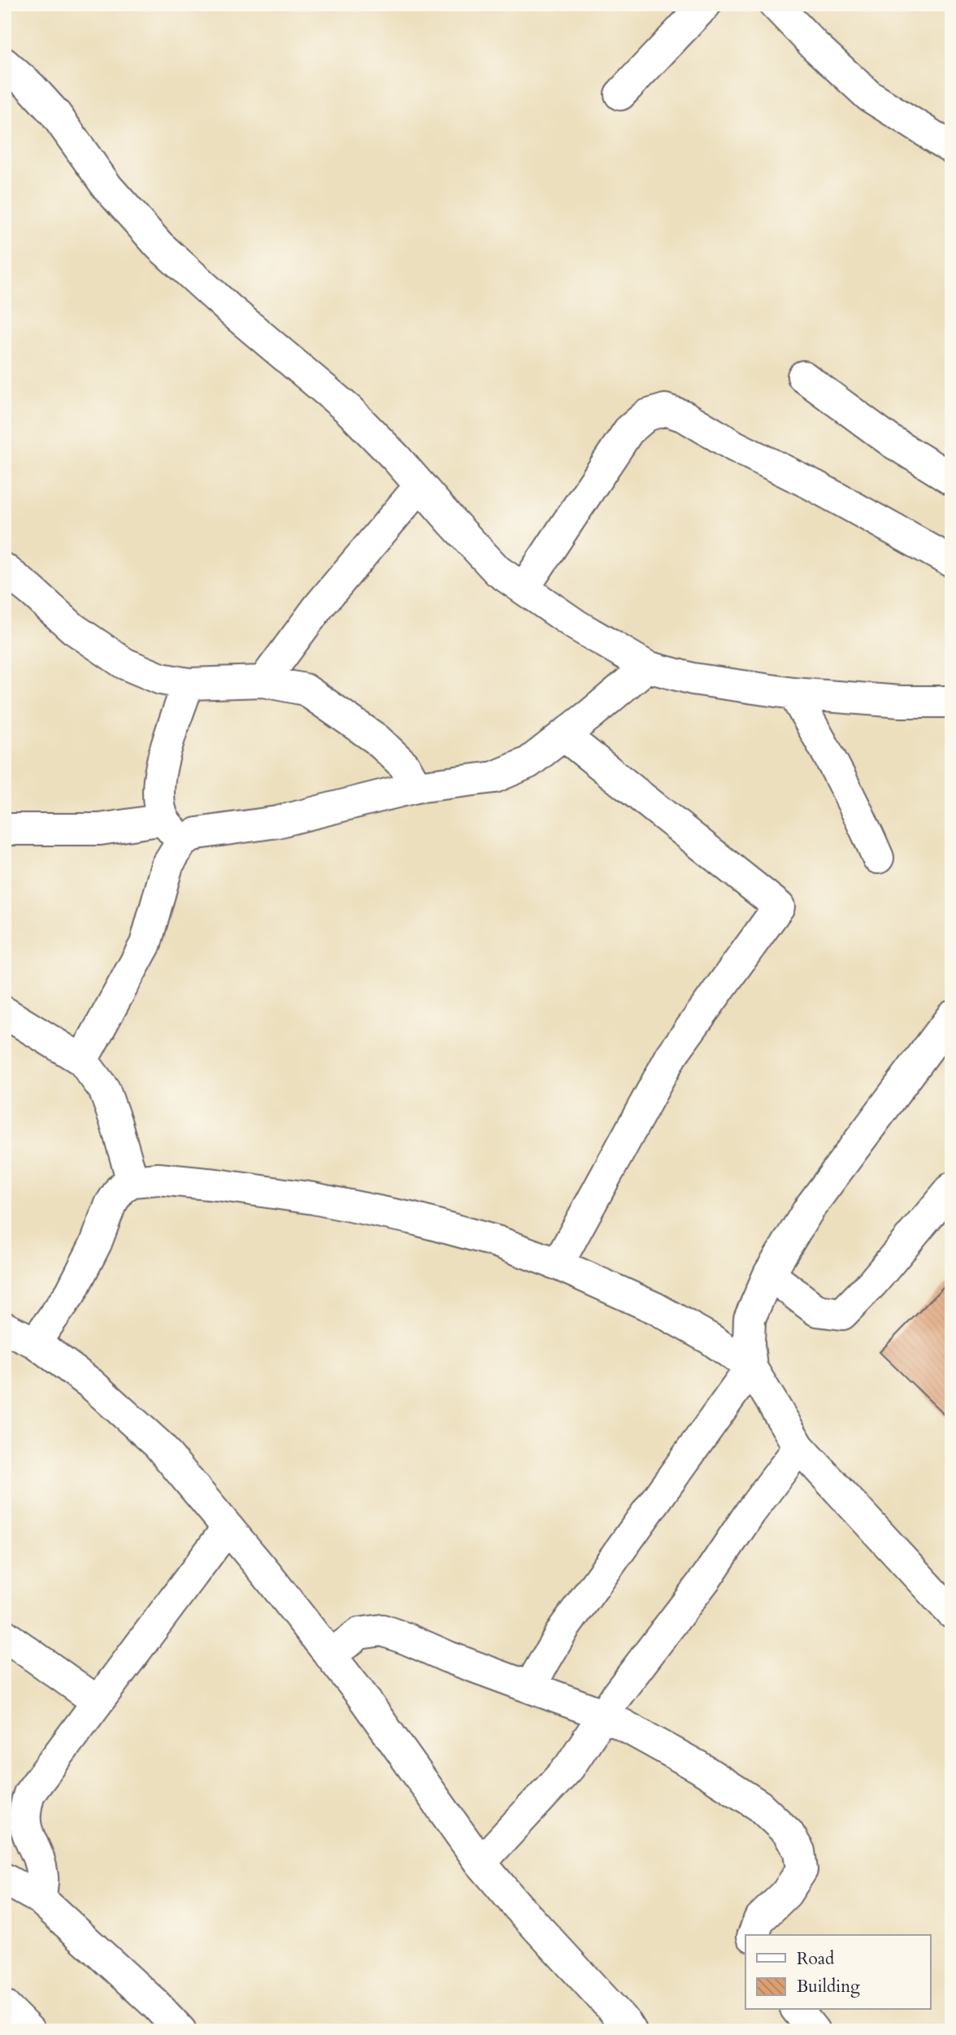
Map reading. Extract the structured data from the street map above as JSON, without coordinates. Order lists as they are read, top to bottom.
{
  "legend": ["Road", "Building"]
}
